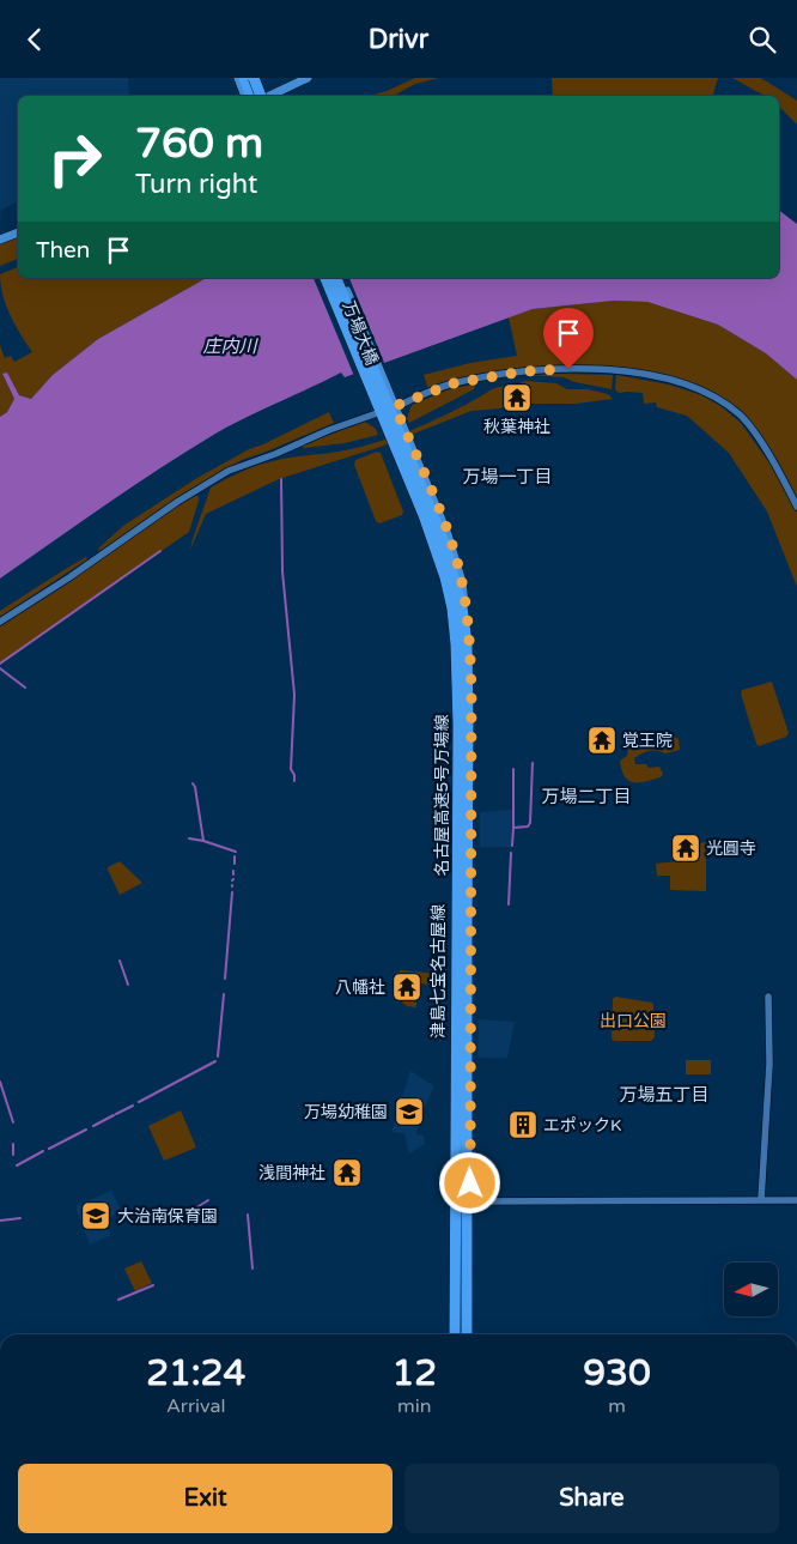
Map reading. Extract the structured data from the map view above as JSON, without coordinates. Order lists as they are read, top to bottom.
{
  "streets": {
    "highway": ["名古屋高速5号万場線"],
    "main road": ["万場大橋", "津島七宝名古屋線"]
  },
  "crossings": [
    ["万場大橋", "津島七宝名古屋線"]
  ],
  "districts": ["万場一丁目", "万場二丁目", "万場五丁目"],
  "water": ["庄内川"],
  "parks": ["出口公園"],
  "places": {
    "temple": [
      "秋葉神社",
      "覚王院",
      "光圓寺",
      "八幡社",
      "浅間神社"
    ],
    "school or university": ["万場幼稚園", "大治南保育園"],
    "building": ["エポックK"]
  },
  "north": "left",
  "page": {
    "header": "Drivr",
    "turn": ["760 m", "Turn right"],
    "then": "Then",
    "eta": [
      "21:24",
      "Arrival",
      "12",
      "min",
      "930",
      "m"
    ],
    "buttons": ["Exit", "Share"]
  }
}
